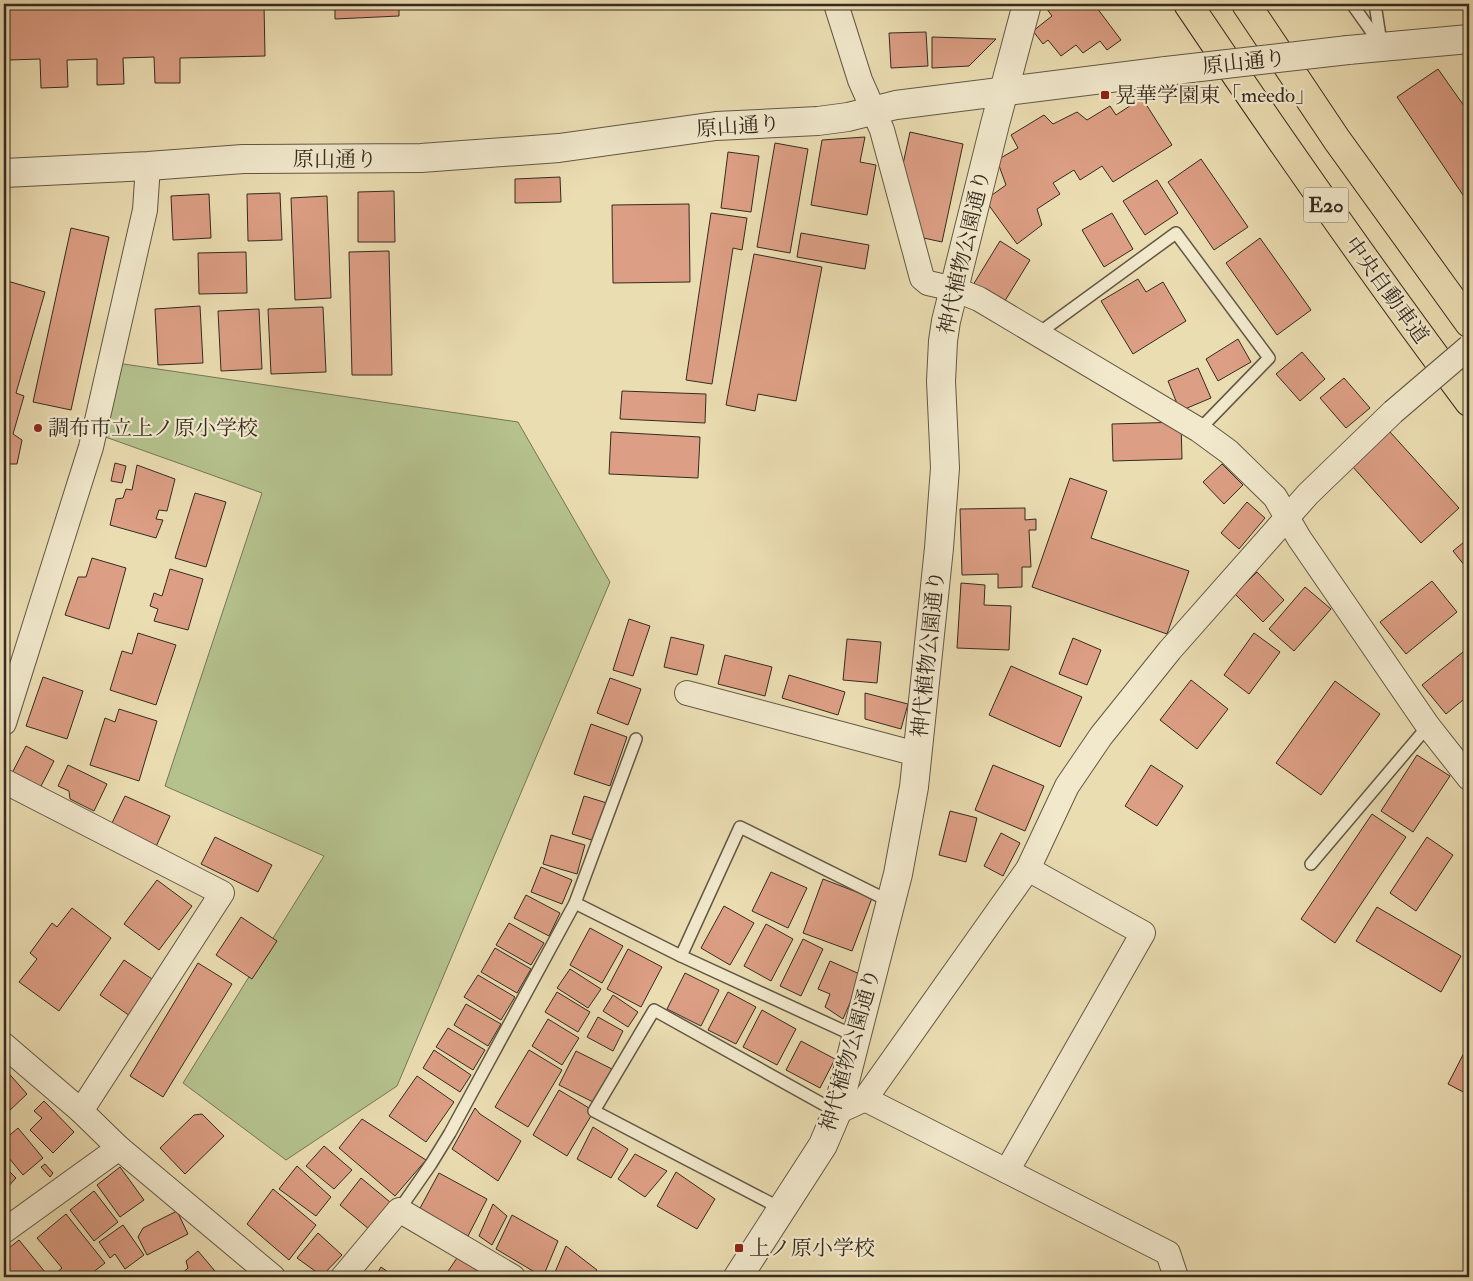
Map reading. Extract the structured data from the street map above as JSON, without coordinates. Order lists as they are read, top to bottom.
{
  "streets": {
    "highway": ["E20", "中央自動車道"],
    "street": ["原山通り", "神代植物公園通り"]
  },
  "crossings": [
    ["原山通り", "神代植物公園通り"]
  ],
  "places": {
    "transit": ["晃華学園東「meedo」", "上ノ原小学校"],
    "other": ["調布市立上ノ原小学校"]
  }
}
